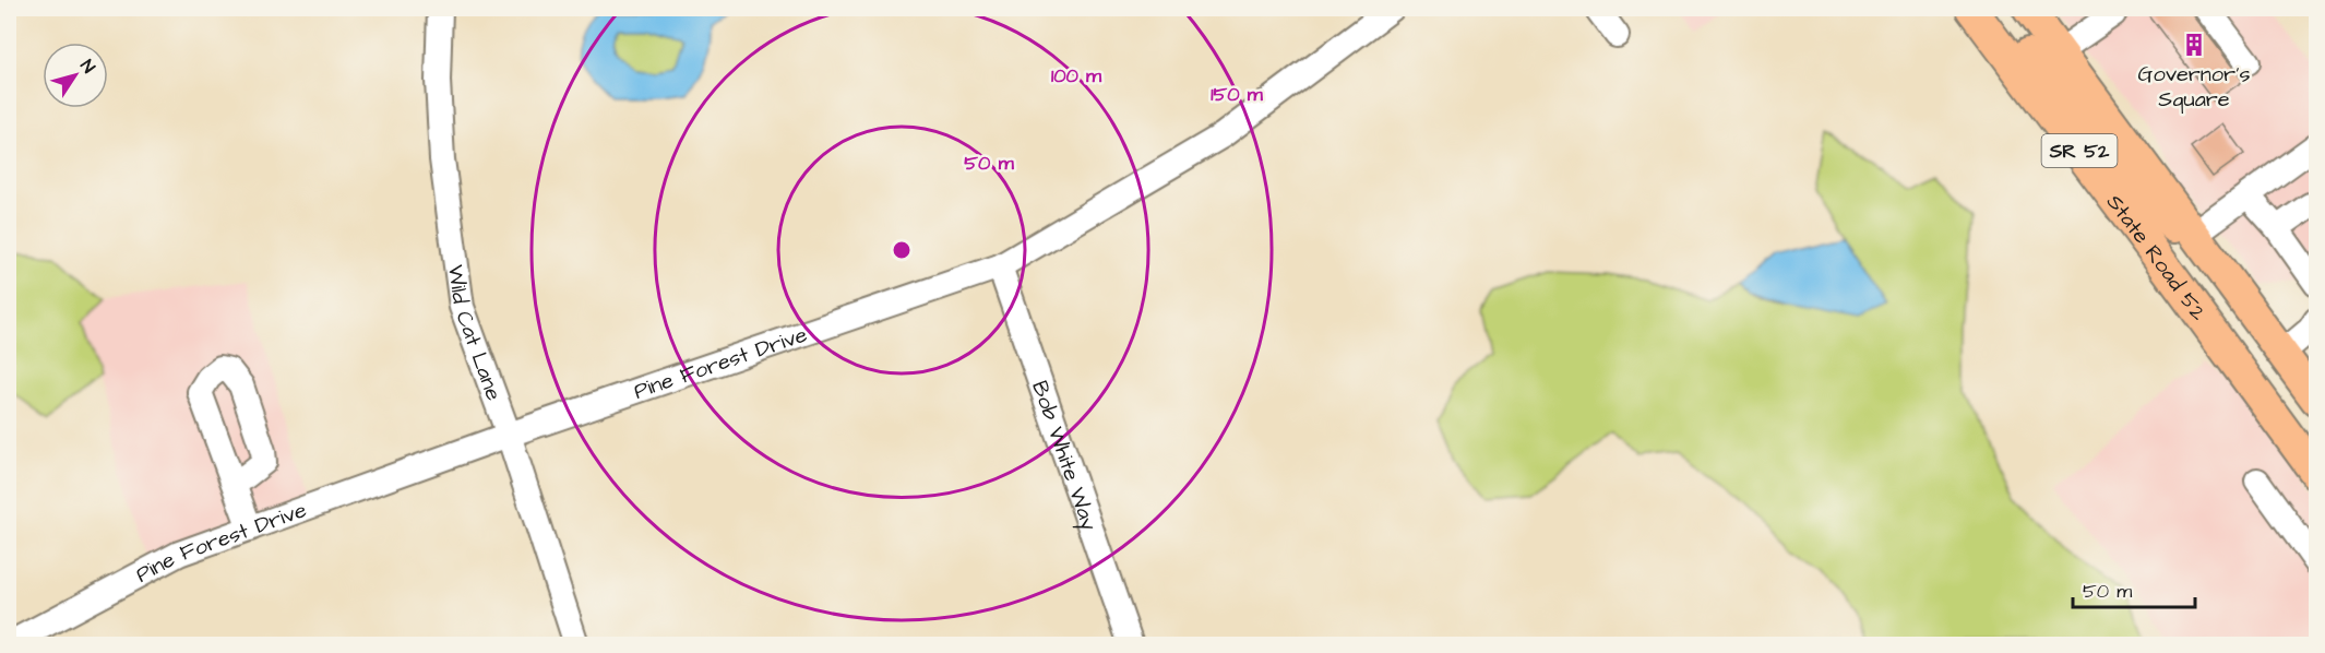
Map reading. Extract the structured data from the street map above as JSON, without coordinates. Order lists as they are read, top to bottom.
{
  "streets": {
    "main road": ["SR 52", "State Road 52"],
    "street": ["Wild Cat Lane", "Pine Forest Drive", "Bob White Way"]
  },
  "crossings": [
    ["Wild Cat Lane", "Pine Forest Drive"],
    ["Pine Forest Drive", "Bob White Way"]
  ],
  "places": {
    "building": ["Governor's Square"]
  },
  "scale_bar": "50 m",
  "north": "top right",
  "rings": ["100 m", "150 m", "50 m"]
}
